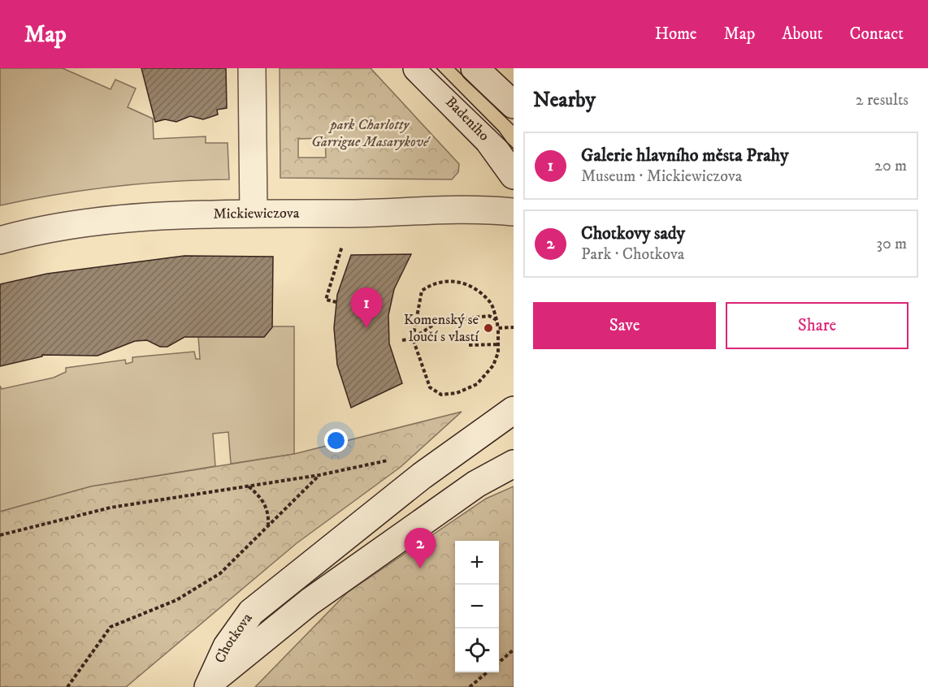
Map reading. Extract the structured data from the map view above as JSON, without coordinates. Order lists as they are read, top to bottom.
{
  "streets": {
    "main road": ["Badeniho", "Mickiewiczova", "Chotkova"]
  },
  "parks": ["park Charlotty Garrigue Masarykové"],
  "places": ["Komenský se loučí s vlastí"],
  "page": {
    "header": "Map",
    "nav": [
      "Home",
      "Map",
      "About",
      "Contact"
    ],
    "heading": ["Nearby", "2 results"],
    "list": [
      {
        "mark": "1",
        "name": "Galerie hlavního města Prahy",
        "note": "Museum · Mickiewiczova",
        "value": "20 m"
      },
      {
        "mark": "2",
        "name": "Chotkovy sady",
        "note": "Park · Chotkova",
        "value": "30 m"
      }
    ],
    "pins": ["1", "2"],
    "buttons": ["Save", "Share"],
    "map_buttons": ["+", "−"]
  }
}
